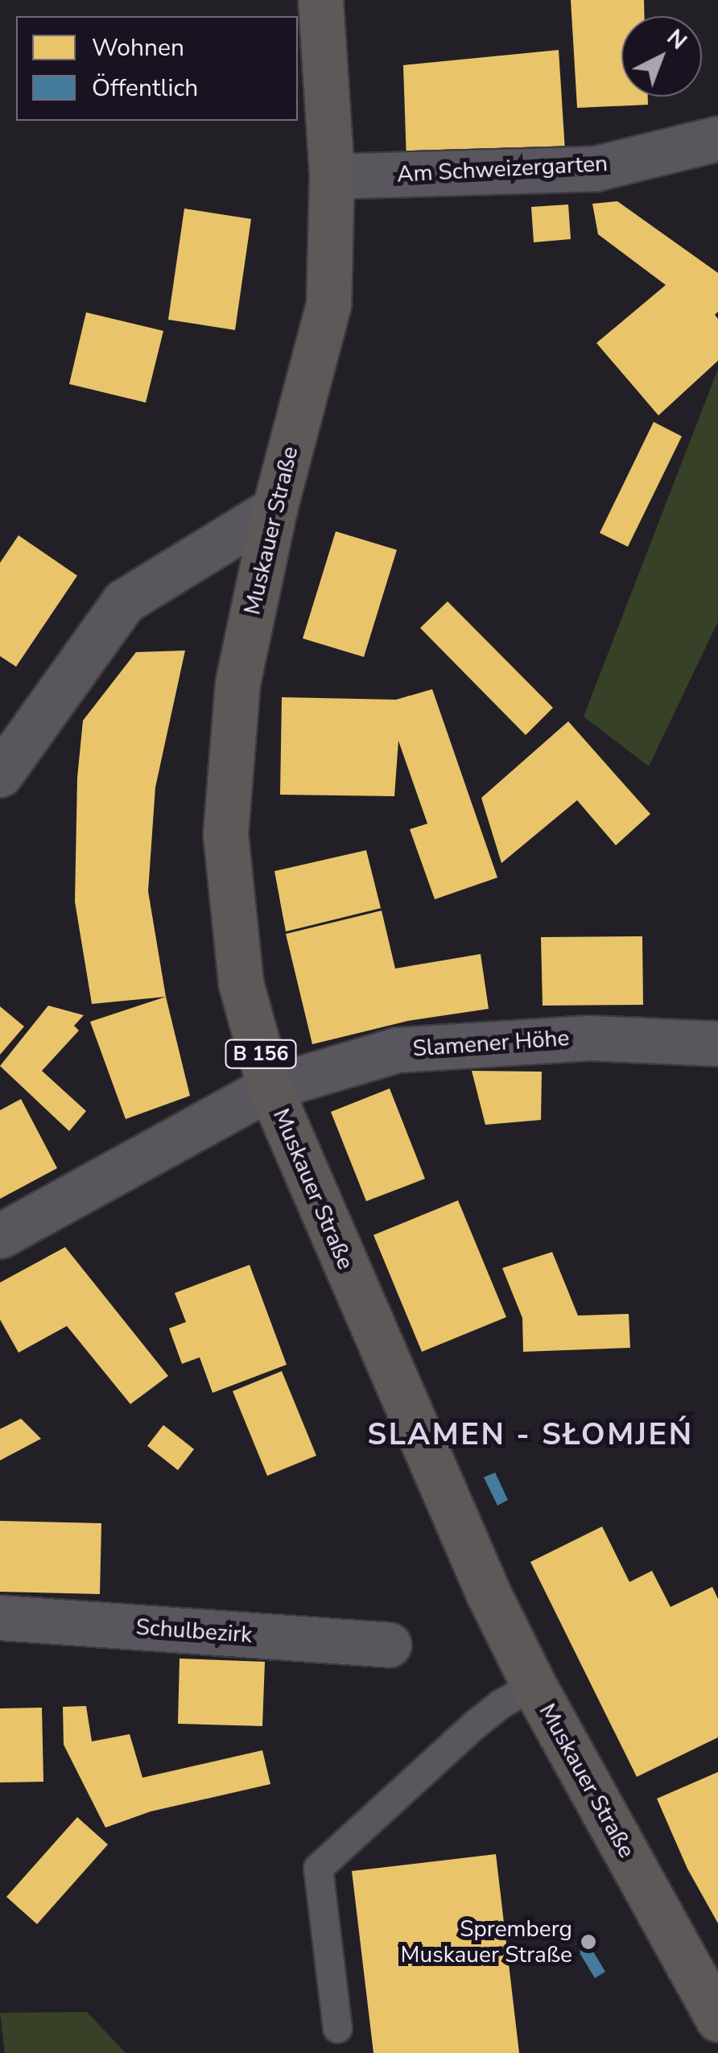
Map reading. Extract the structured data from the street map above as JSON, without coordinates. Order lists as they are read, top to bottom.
{
  "streets": {
    "main road": ["Muskauer Straße", "B 156"],
    "street": ["Am Schweizergarten", "Slamener Höhe", "Schulbezirk"]
  },
  "crossings": [
    ["Am Schweizergarten", "Muskauer Straße"],
    ["Muskauer Straße", "Slamener Höhe"]
  ],
  "districts": ["SLAMEN - SŁOMJEŃ"],
  "places": ["Spremberg Muskauer Straße"],
  "legend": ["Wohnen", "Öffentlich"],
  "north": "top right"
}
